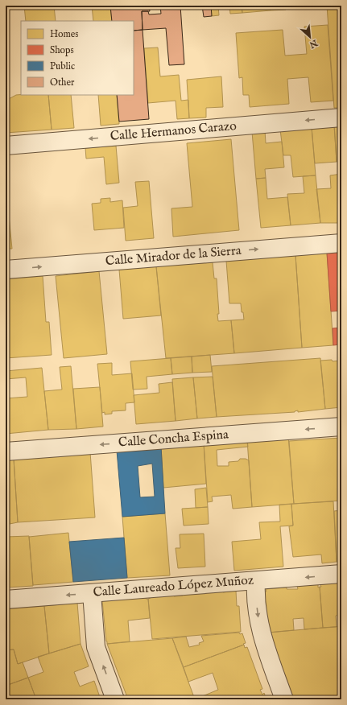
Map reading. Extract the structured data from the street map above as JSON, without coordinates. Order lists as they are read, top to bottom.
{
  "streets": {
    "street": [
      "Calle Hermanos Carazo",
      "Calle Mirador de la Sierra",
      "Calle Concha Espina",
      "Calle Laureado López Muñoz"
    ]
  },
  "one_way": [
    "Calle Hermanos Carazo",
    "Calle Mirador de la Sierra",
    "Calle Concha Espina",
    "Calle Laureado López Muñoz"
  ],
  "legend": [
    "Homes",
    "Shops",
    "Public",
    "Other"
  ],
  "north": "bottom right"
}
